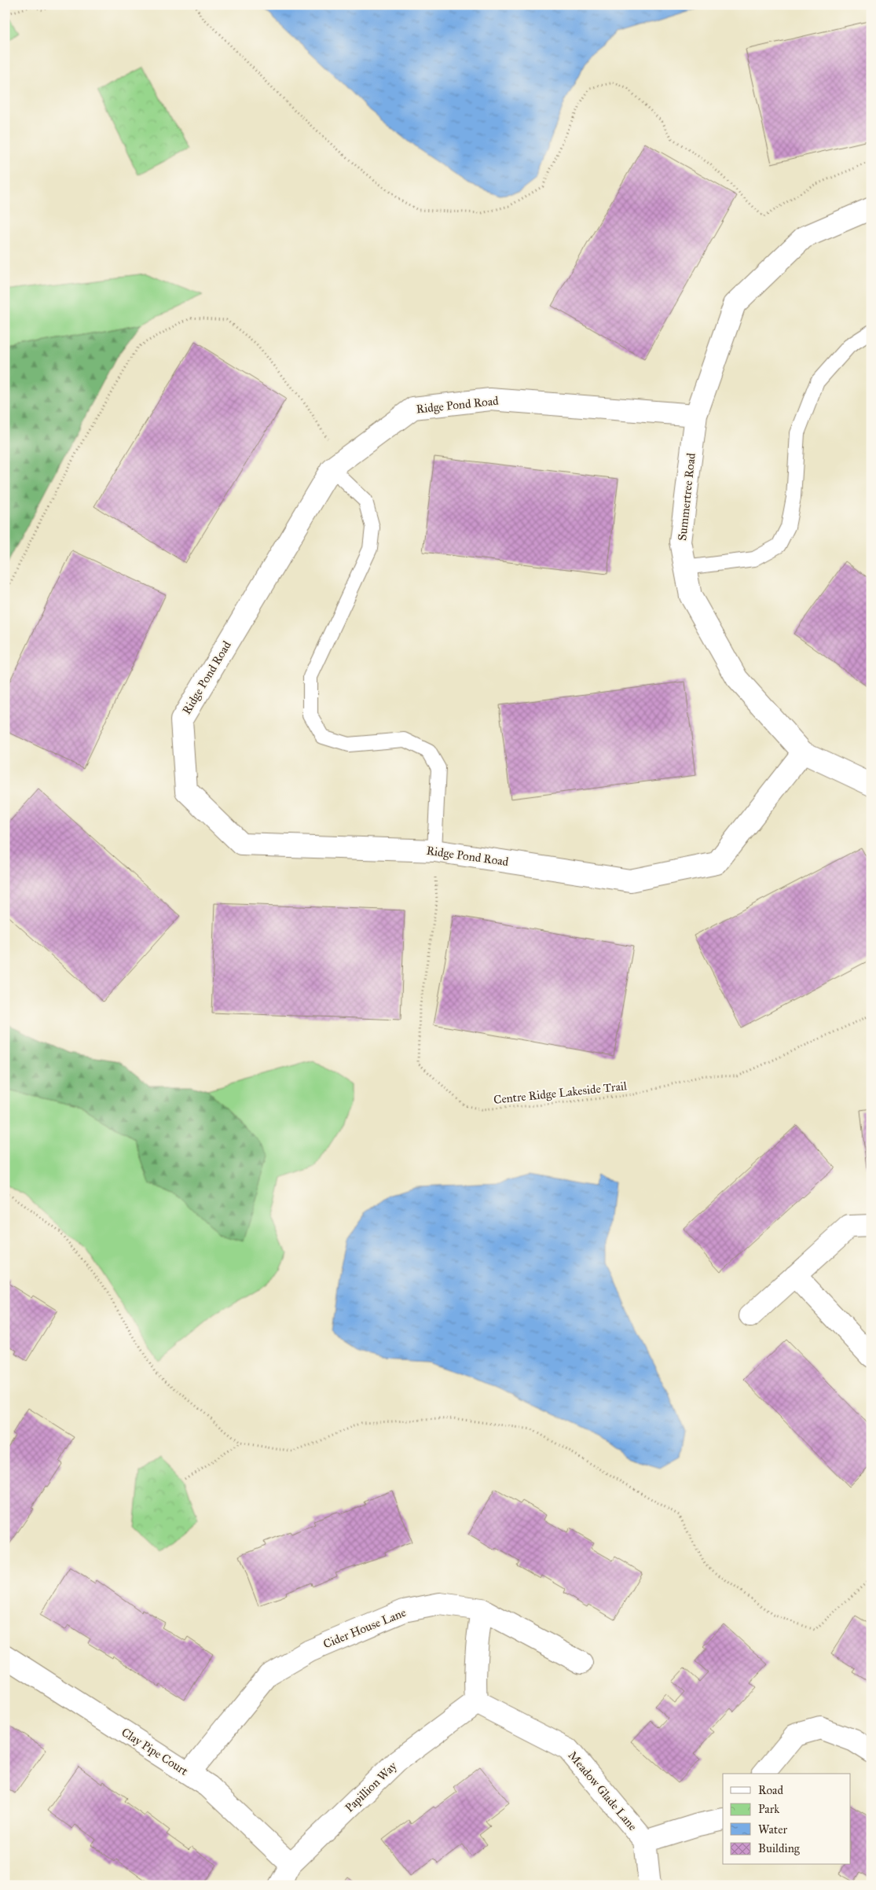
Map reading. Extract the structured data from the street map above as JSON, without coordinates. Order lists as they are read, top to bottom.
{
  "streets": {
    "street": [
      "Ridge Pond Road",
      "Summertree Road",
      "Cider House Lane",
      "Clay Pipe Court",
      "Papillion Way",
      "Meadow Glade Lane"
    ],
    "path": ["Centre Ridge Lakeside Trail"]
  },
  "crossings": [
    ["Ridge Pond Road", "Summertree Road"],
    ["Ridge Pond Road", "Centre Ridge Lakeside Trail"],
    ["Cider House Lane", "Clay Pipe Court"],
    ["Clay Pipe Court", "Papillion Way"],
    ["Papillion Way", "Meadow Glade Lane"]
  ],
  "legend": [
    "Road",
    "Park",
    "Water",
    "Building"
  ]
}
